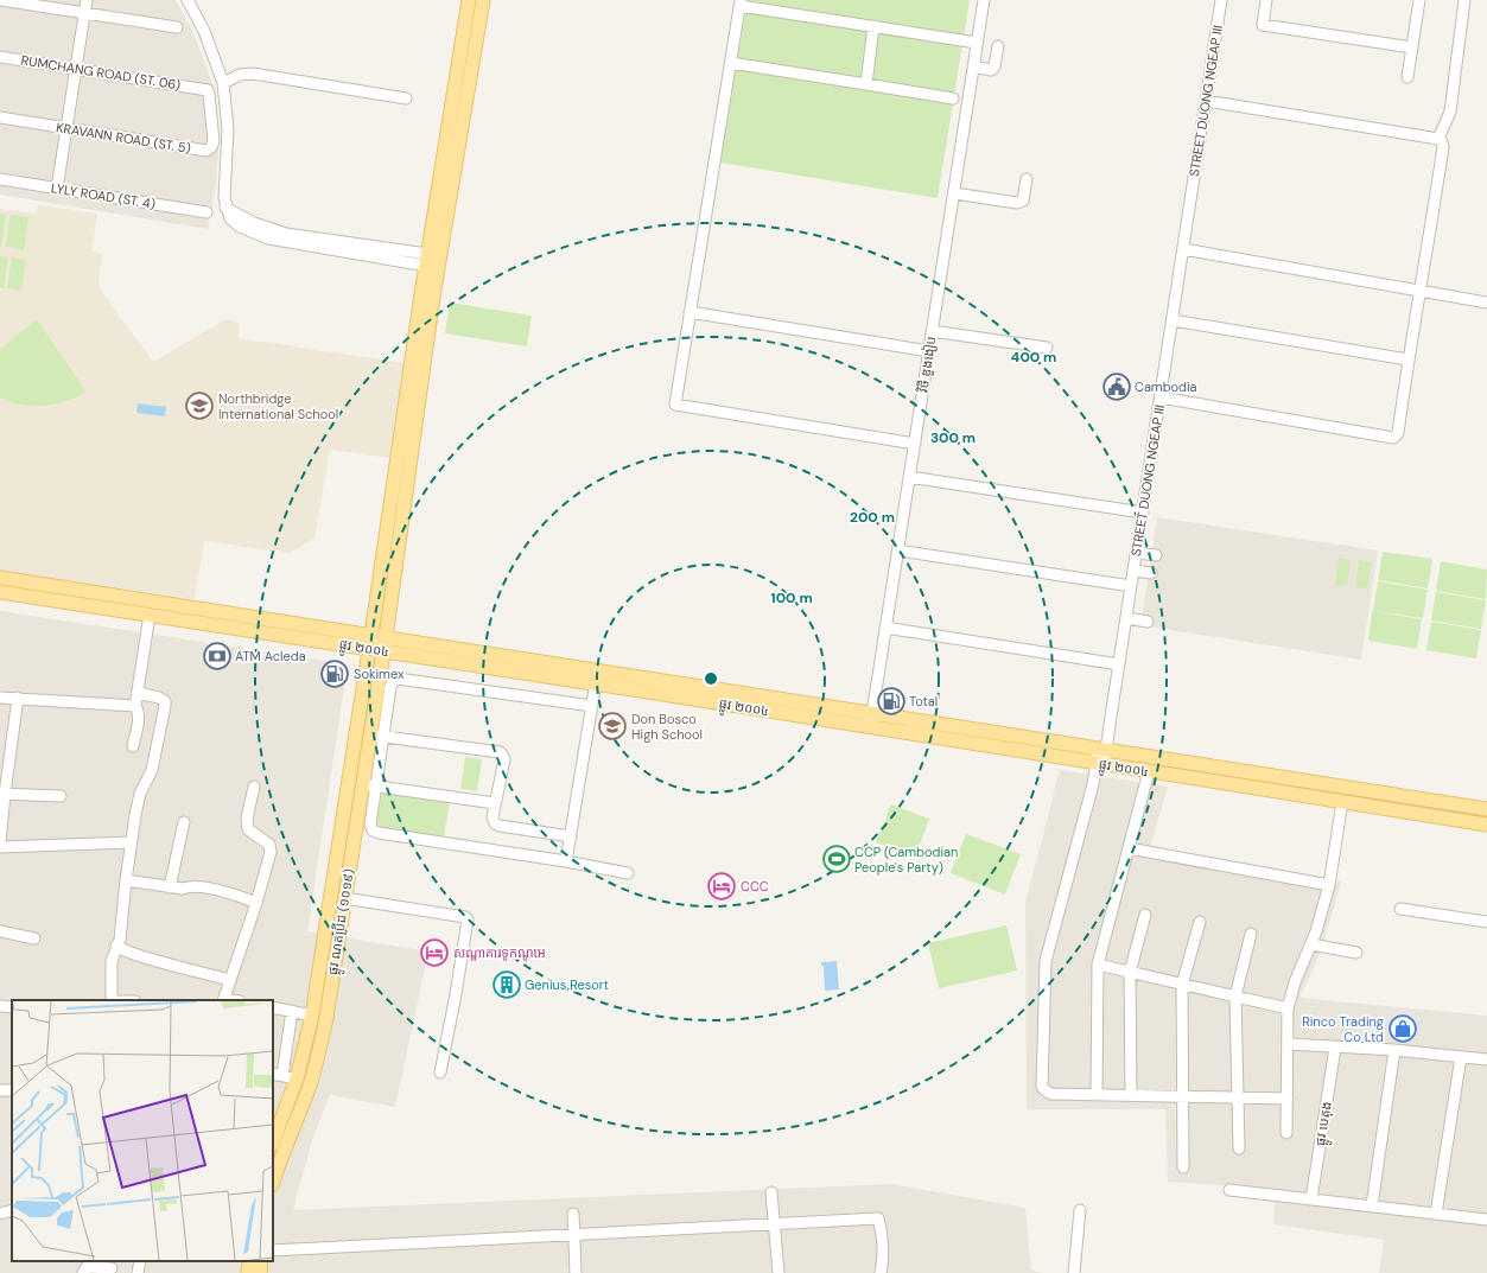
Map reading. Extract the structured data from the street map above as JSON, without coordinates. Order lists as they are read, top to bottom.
{
  "streets": {
    "main road": ["ផ្លូវ ២០០៤", "ផ្លូវ ណតប្រ៊ីដ (១០១៩)"],
    "street": [
      "RUMCHANG ROAD (ST. 06)",
      "STREET DUONG NGEAP III",
      "KRAVANN ROAD (ST. 5)",
      "LYLY ROAD (ST. 4)",
      "វិថី ឌួងងៀប",
      "ផ្លូវ បេតុង"
    ]
  },
  "crossings": [
    ["RUMCHANG ROAD (ST. 06)", "KRAVANN ROAD (ST. 5)"],
    ["STREET DUONG NGEAP III", "ផ្លូវ ២០០៤"],
    ["វិថី ឌួងងៀប", "ផ្លូវ ២០០៤"],
    ["ផ្លូវ ២០០៤", "ផ្លូវ ណតប្រ៊ីដ (១០១៩)"]
  ],
  "places": {
    "public building": ["Cambodia"],
    "school or university": ["Northbridge International School", "Don Bosco High School"],
    "bank": ["ATM Acleda"],
    "fuel station": ["Sokimex", "Total"],
    "sports": ["CCP (Cambodian People's Party)"],
    "hotel": ["CCC", "សណ្ឋាគារទូកណូអេ"],
    "building": ["Genius Resort"],
    "shop": ["Rinco Trading Co Ltd"]
  },
  "rings": [
    "400 m",
    "300 m",
    "200 m",
    "100 m"
  ]
}
